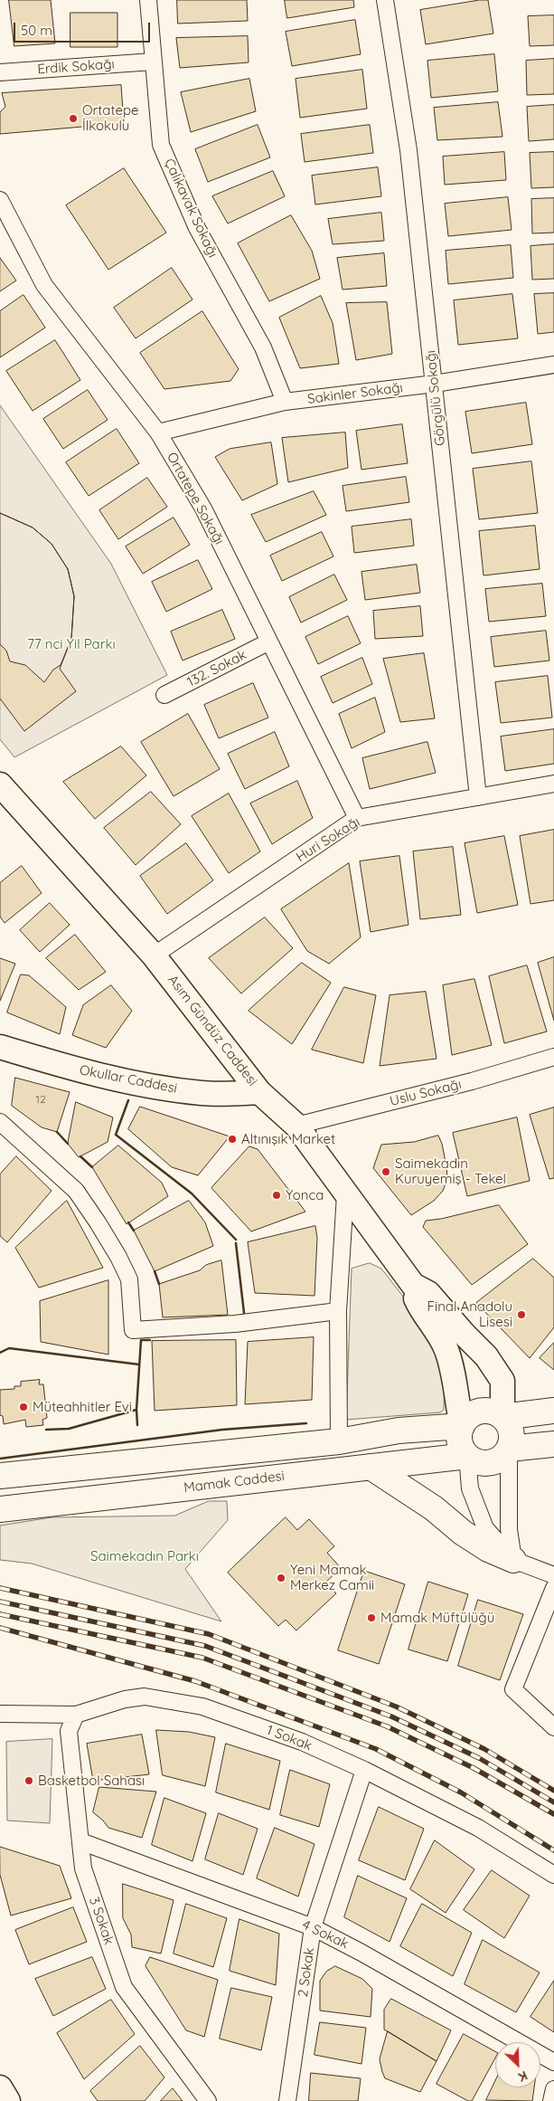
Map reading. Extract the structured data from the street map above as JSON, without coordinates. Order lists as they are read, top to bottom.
{
  "streets": {
    "main road": ["Mamak Caddesi"],
    "street": [
      "Erdik Sokağı",
      "Çalıkavak Sokağı",
      "Sakinler Sokağı",
      "Görgülü Sokağı",
      "Ortatepe Sokağı",
      "132. Sokak",
      "Huri Sokağı",
      "Asım Gündüz Caddesi",
      "Okullar Caddesi",
      "Uslu Sokağı",
      "1 Sokak",
      "3 Sokak",
      "4 Sokak",
      "2 Sokak"
    ]
  },
  "crossings": [
    ["Erdik Sokağı", "Çalıkavak Sokağı"],
    ["Çalıkavak Sokağı", "Sakinler Sokağı"],
    ["Sakinler Sokağı", "Görgülü Sokağı"],
    ["Sakinler Sokağı", "Ortatepe Sokağı"],
    ["Görgülü Sokağı", "Huri Sokağı"],
    ["Ortatepe Sokağı", "132. Sokak"],
    ["Ortatepe Sokağı", "Huri Sokağı"],
    ["Huri Sokağı", "Asım Gündüz Caddesi"],
    ["Asım Gündüz Caddesi", "Okullar Caddesi"],
    ["Asım Gündüz Caddesi", "Uslu Sokağı"],
    ["Asım Gündüz Caddesi", "Mamak Caddesi"],
    ["1 Sokak", "3 Sokak"],
    ["1 Sokak", "2 Sokak"],
    ["3 Sokak", "4 Sokak"],
    ["4 Sokak", "2 Sokak"]
  ],
  "parks": ["77 nci Yil Parkı", "Saimekadın Parkı"],
  "places": [
    "Ortatepe İlkokulu",
    "Altınışık Market",
    "Saimekadın Kuruyemiş - Tekel",
    "Yonca",
    "Final Anadolu Lisesi",
    "Müteahhitler Evi",
    "Yeni Mamak Merkez Camii",
    "Mamak Müftülüğü",
    "Basketbol Sahası"
  ],
  "house_numbers": ["12"],
  "scale_bar": "50 m",
  "north": "bottom right"
}
